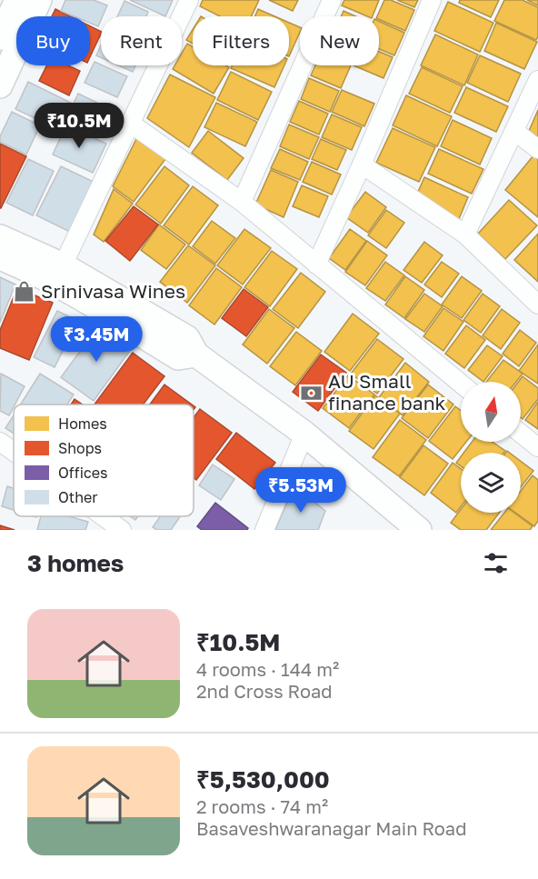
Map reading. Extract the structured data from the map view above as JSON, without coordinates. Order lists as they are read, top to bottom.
{
  "places": {
    "shop": ["Srinivasa Wines"],
    "bank": ["AU Small finance bank"]
  },
  "legend": [
    "Homes",
    "Shops",
    "Offices",
    "Other"
  ],
  "north": "top",
  "page": {
    "chip": [
      "Buy",
      "Rent",
      "Filters",
      "New"
    ],
    "price": ["₹10.5M", "₹3.45M", "₹5.53M"],
    "heading": "3 homes",
    "list": [
      {
        "name": "₹10.5M",
        "note": "4 rooms · 144 m² · 2nd Cross Road"
      },
      {
        "name": "₹5,530,000",
        "note": "2 rooms · 74 m² · Basaveshwaranagar Main Road"
      }
    ]
  }
}
